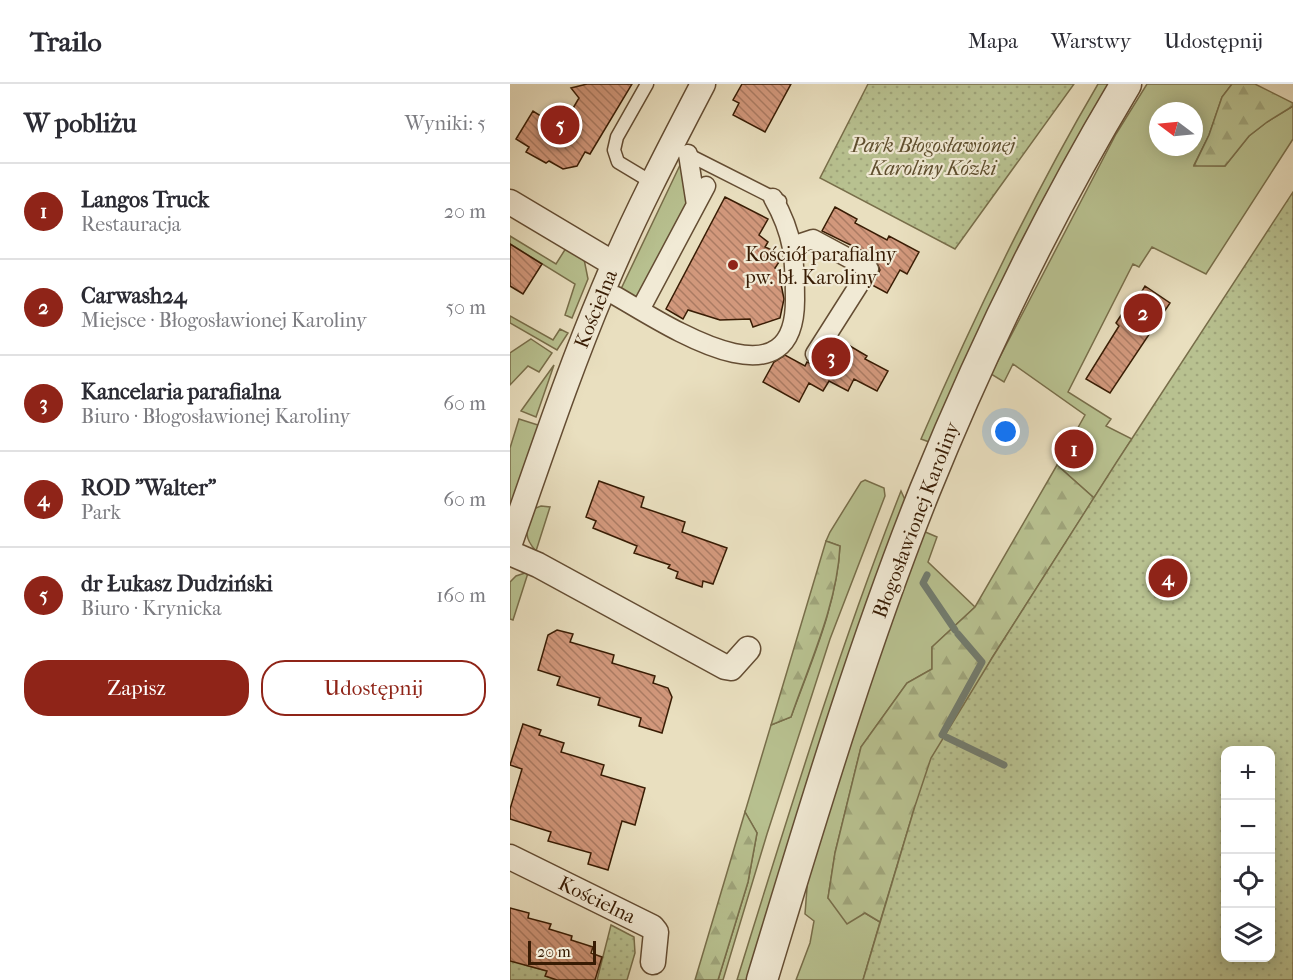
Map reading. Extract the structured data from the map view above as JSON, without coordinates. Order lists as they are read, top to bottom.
{
  "streets": {
    "street": ["Kościelna", "Błogosławionej Karoliny"]
  },
  "parks": ["Park Błogosławionej Karoliny Kózki"],
  "places": ["Kościół parafialny pw. bł. Karoliny"],
  "scale_bar": "20 m",
  "north": "left",
  "page": {
    "header": "Trailo",
    "nav": ["Mapa", "Warstwy", "Udostępnij"],
    "heading": ["W pobliżu", "Wyniki: 5"],
    "pins": [
      "5",
      "2",
      "3",
      "1",
      "4"
    ],
    "list": [
      {
        "mark": "1",
        "name": "Langos Truck",
        "note": "Restauracja",
        "value": "20 m"
      },
      {
        "mark": "2",
        "name": "Carwash24",
        "note": "Miejsce · Błogosławionej Karoliny",
        "value": "50 m"
      },
      {
        "mark": "3",
        "name": "Kancelaria parafialna",
        "note": "Biuro · Błogosławionej Karoliny",
        "value": "60 m"
      },
      {
        "mark": "4",
        "name": "ROD \"Walter\"",
        "note": "Park",
        "value": "60 m"
      },
      {
        "mark": "5",
        "name": "dr Łukasz Dudziński",
        "note": "Biuro · Krynicka",
        "value": "160 m"
      }
    ],
    "buttons": ["Zapisz", "Udostępnij"],
    "map_buttons": ["+", "−"],
    "scale": "20 m"
  }
}
